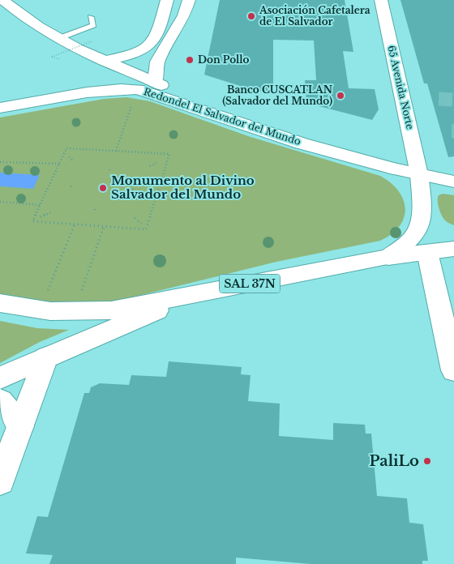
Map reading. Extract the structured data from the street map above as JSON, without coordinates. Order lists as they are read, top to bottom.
{
  "streets": {
    "main road": ["65 Avenida Norte", "Redondel El Salvador del Mundo", "SAL 37N"]
  },
  "crossings": [
    ["65 Avenida Norte", "Redondel El Salvador del Mundo"],
    ["65 Avenida Norte", "SAL 37N"],
    ["Redondel El Salvador del Mundo", "SAL 37N"]
  ],
  "places": [
    "Asociación Cafetalera de El Salvador",
    "Don Pollo",
    "Banco CUSCATLAN (Salvador del Mundo)",
    "Monumento al Divino Salvador del Mundo",
    "PaliLo"
  ]
}
